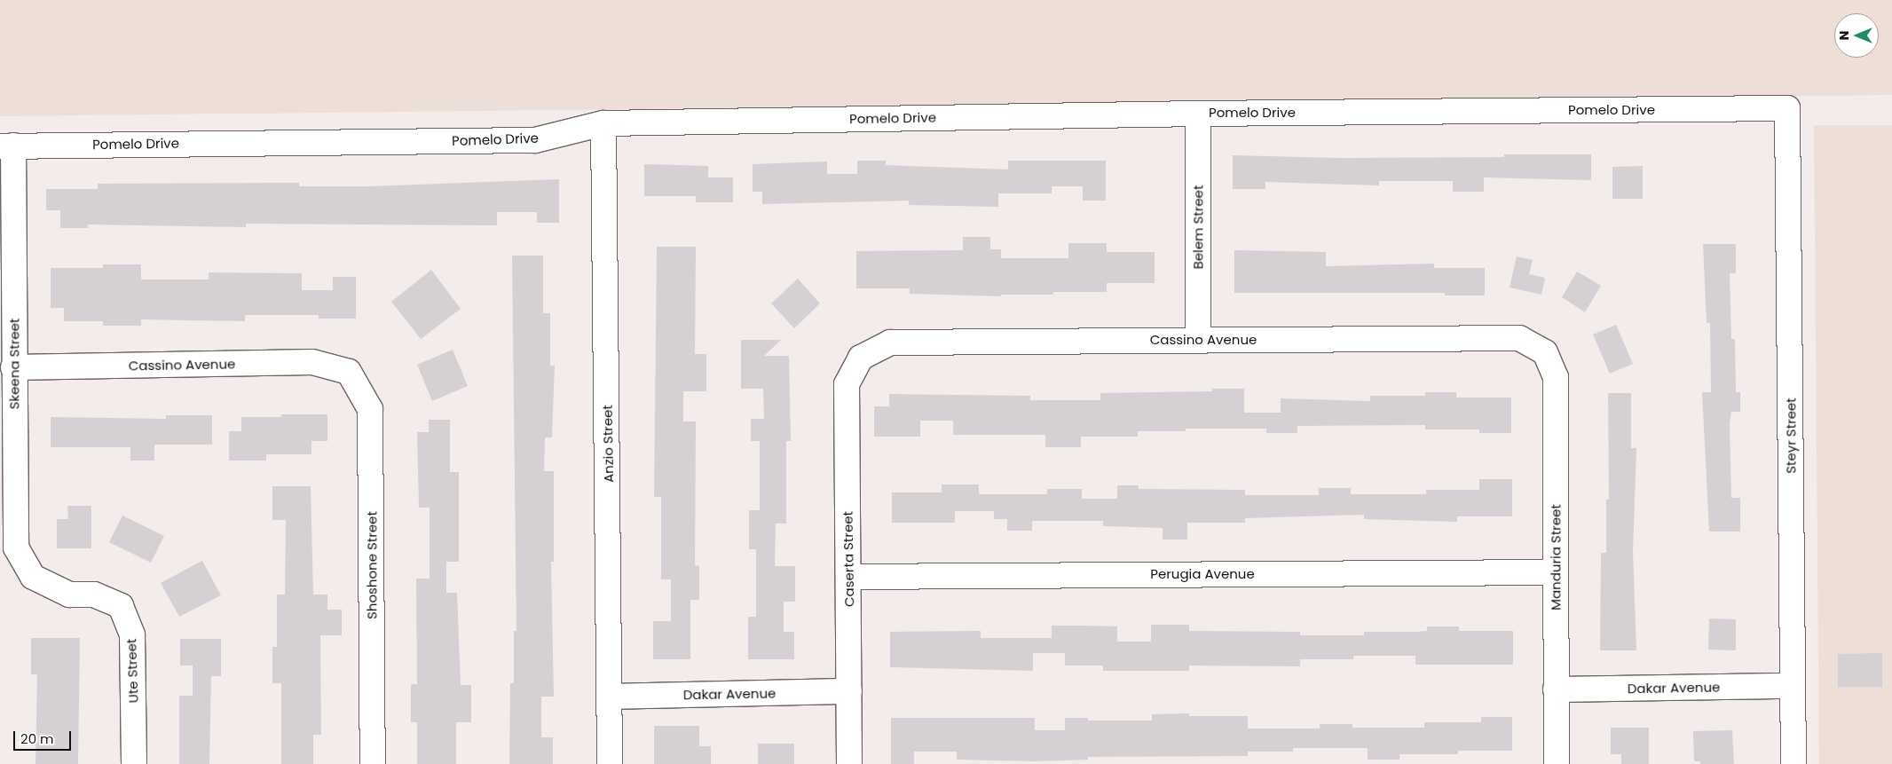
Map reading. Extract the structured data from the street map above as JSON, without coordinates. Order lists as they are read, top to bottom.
{
  "streets": {
    "street": [
      "Pomelo Drive",
      "Belem Street",
      "Cassino Avenue",
      "Skeena Street",
      "Steyr Street",
      "Anzio Street",
      "Manduria Street",
      "Caserta Street",
      "Shoshone Street",
      "Perugia Avenue",
      "Ute Street",
      "Dakar Avenue"
    ]
  },
  "crossings": [
    ["Pomelo Drive", "Belem Street"],
    ["Pomelo Drive", "Skeena Street"],
    ["Pomelo Drive", "Steyr Street"],
    ["Pomelo Drive", "Anzio Street"],
    ["Belem Street", "Cassino Avenue"],
    ["Cassino Avenue", "Skeena Street"],
    ["Cassino Avenue", "Manduria Street"],
    ["Cassino Avenue", "Caserta Street"],
    ["Cassino Avenue", "Shoshone Street"],
    ["Skeena Street", "Ute Street"],
    ["Steyr Street", "Dakar Avenue"],
    ["Anzio Street", "Dakar Avenue"],
    ["Manduria Street", "Perugia Avenue"],
    ["Manduria Street", "Dakar Avenue"],
    ["Caserta Street", "Perugia Avenue"],
    ["Caserta Street", "Dakar Avenue"]
  ],
  "scale_bar": "20 m",
  "north": "left"
}
